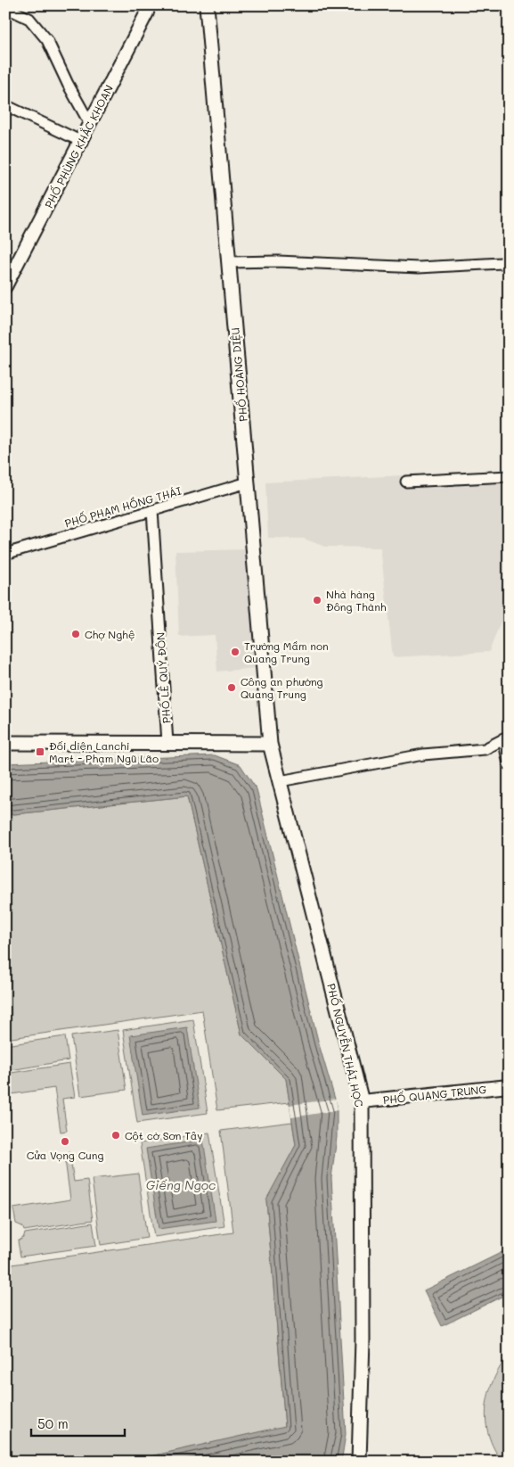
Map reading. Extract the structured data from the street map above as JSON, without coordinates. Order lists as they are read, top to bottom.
{
  "streets": {
    "main road": ["PHỐ HOÀNG DIỆU", "PHỐ NGUYỄN THÁI HỌC"],
    "street": [
      "PHỐ PHÙNG KHẮC KHOAN",
      "PHỐ PHẠM HỒNG THÁI",
      "PHỐ LÊ QUÝ ĐÔN",
      "PHỐ QUANG TRUNG"
    ]
  },
  "crossings": [
    ["PHỐ HOÀNG DIỆU", "PHỐ PHẠM HỒNG THÁI"],
    ["PHỐ HOÀNG DIỆU", "PHỐ NGUYỄN THÁI HỌC"],
    ["PHỐ PHẠM HỒNG THÁI", "PHỐ LÊ QUÝ ĐÔN"],
    ["PHỐ NGUYỄN THÁI HỌC", "PHỐ QUANG TRUNG"]
  ],
  "water": ["Giếng Ngọc"],
  "places": {
    "other": [
      "Nhà hàng Đông Thành",
      "Chợ Nghệ",
      "Trường Mầm non Quang Trung",
      "Công an phường Quang Trung",
      "Cột cờ Sơn Tây",
      "Cửa Vọng Cung"
    ],
    "transit": ["Đối diện Lanchi Mart - Phạm Ngũ Lão"]
  },
  "scale_bar": "50 m"
}
